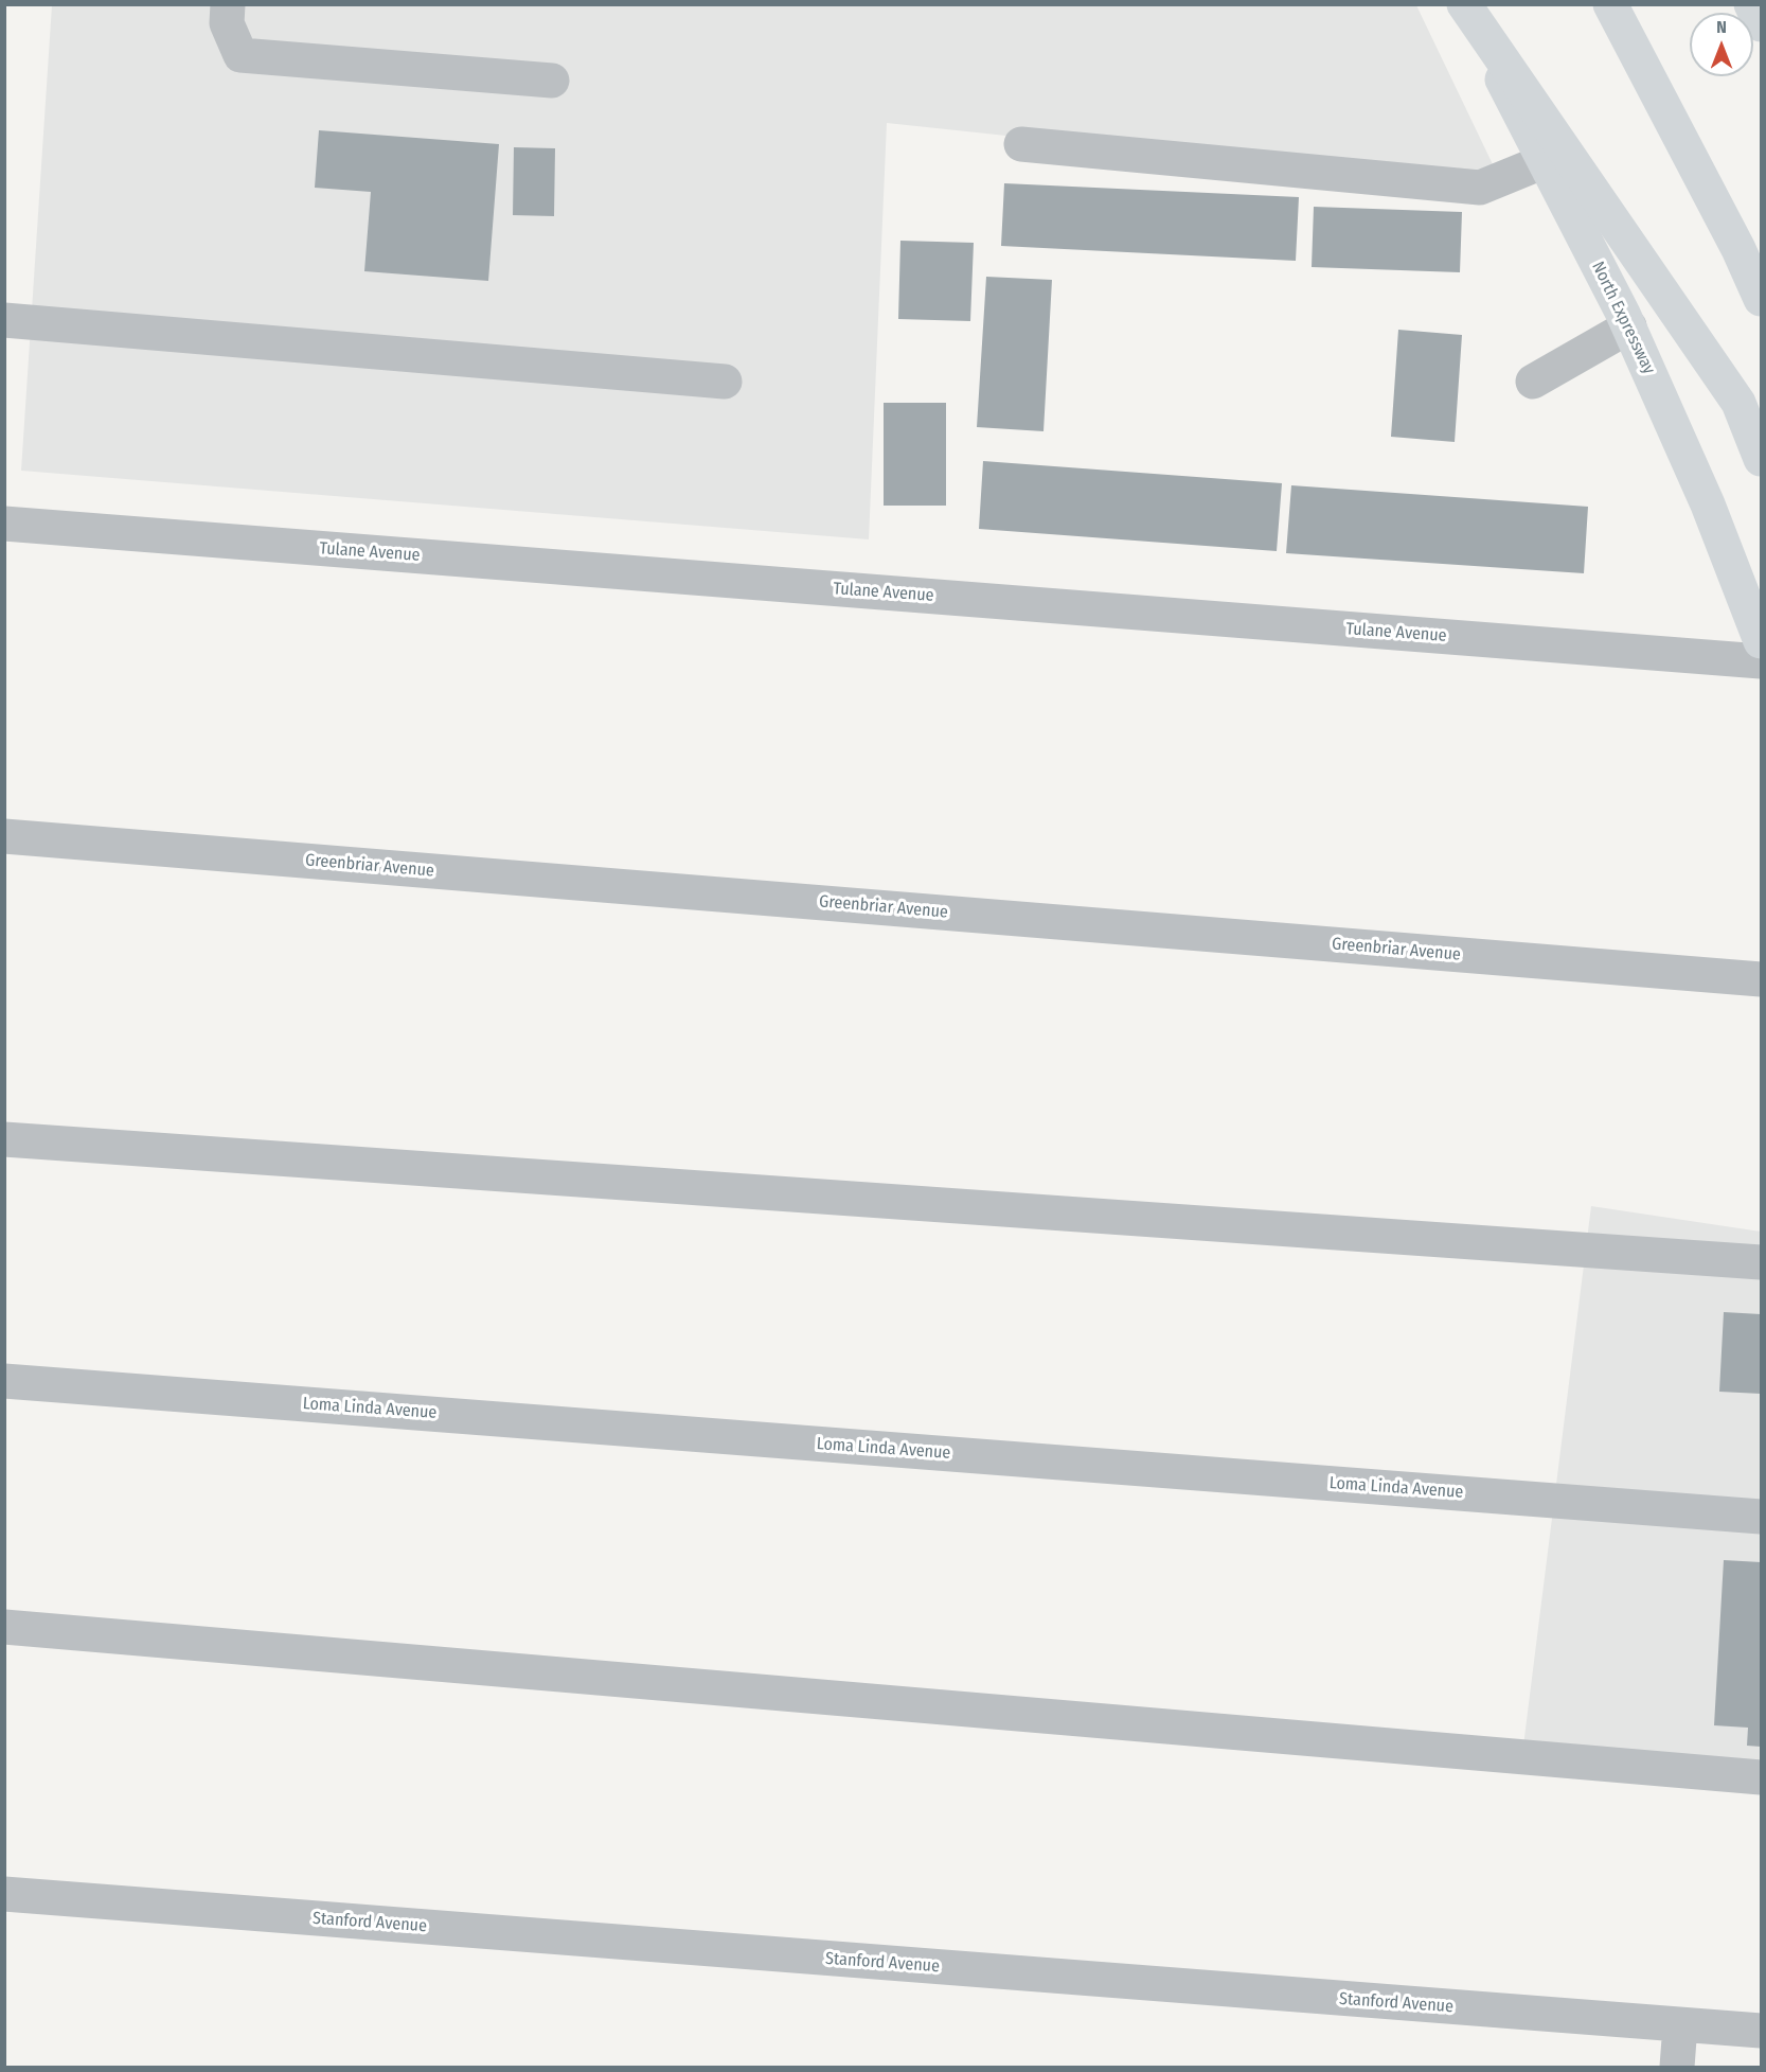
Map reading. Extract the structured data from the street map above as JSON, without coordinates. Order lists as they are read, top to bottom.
{
  "streets": {
    "main road": ["North Expressway"],
    "street": [
      "Tulane Avenue",
      "Greenbriar Avenue",
      "Loma Linda Avenue",
      "Stanford Avenue"
    ]
  },
  "north": "top"
}
